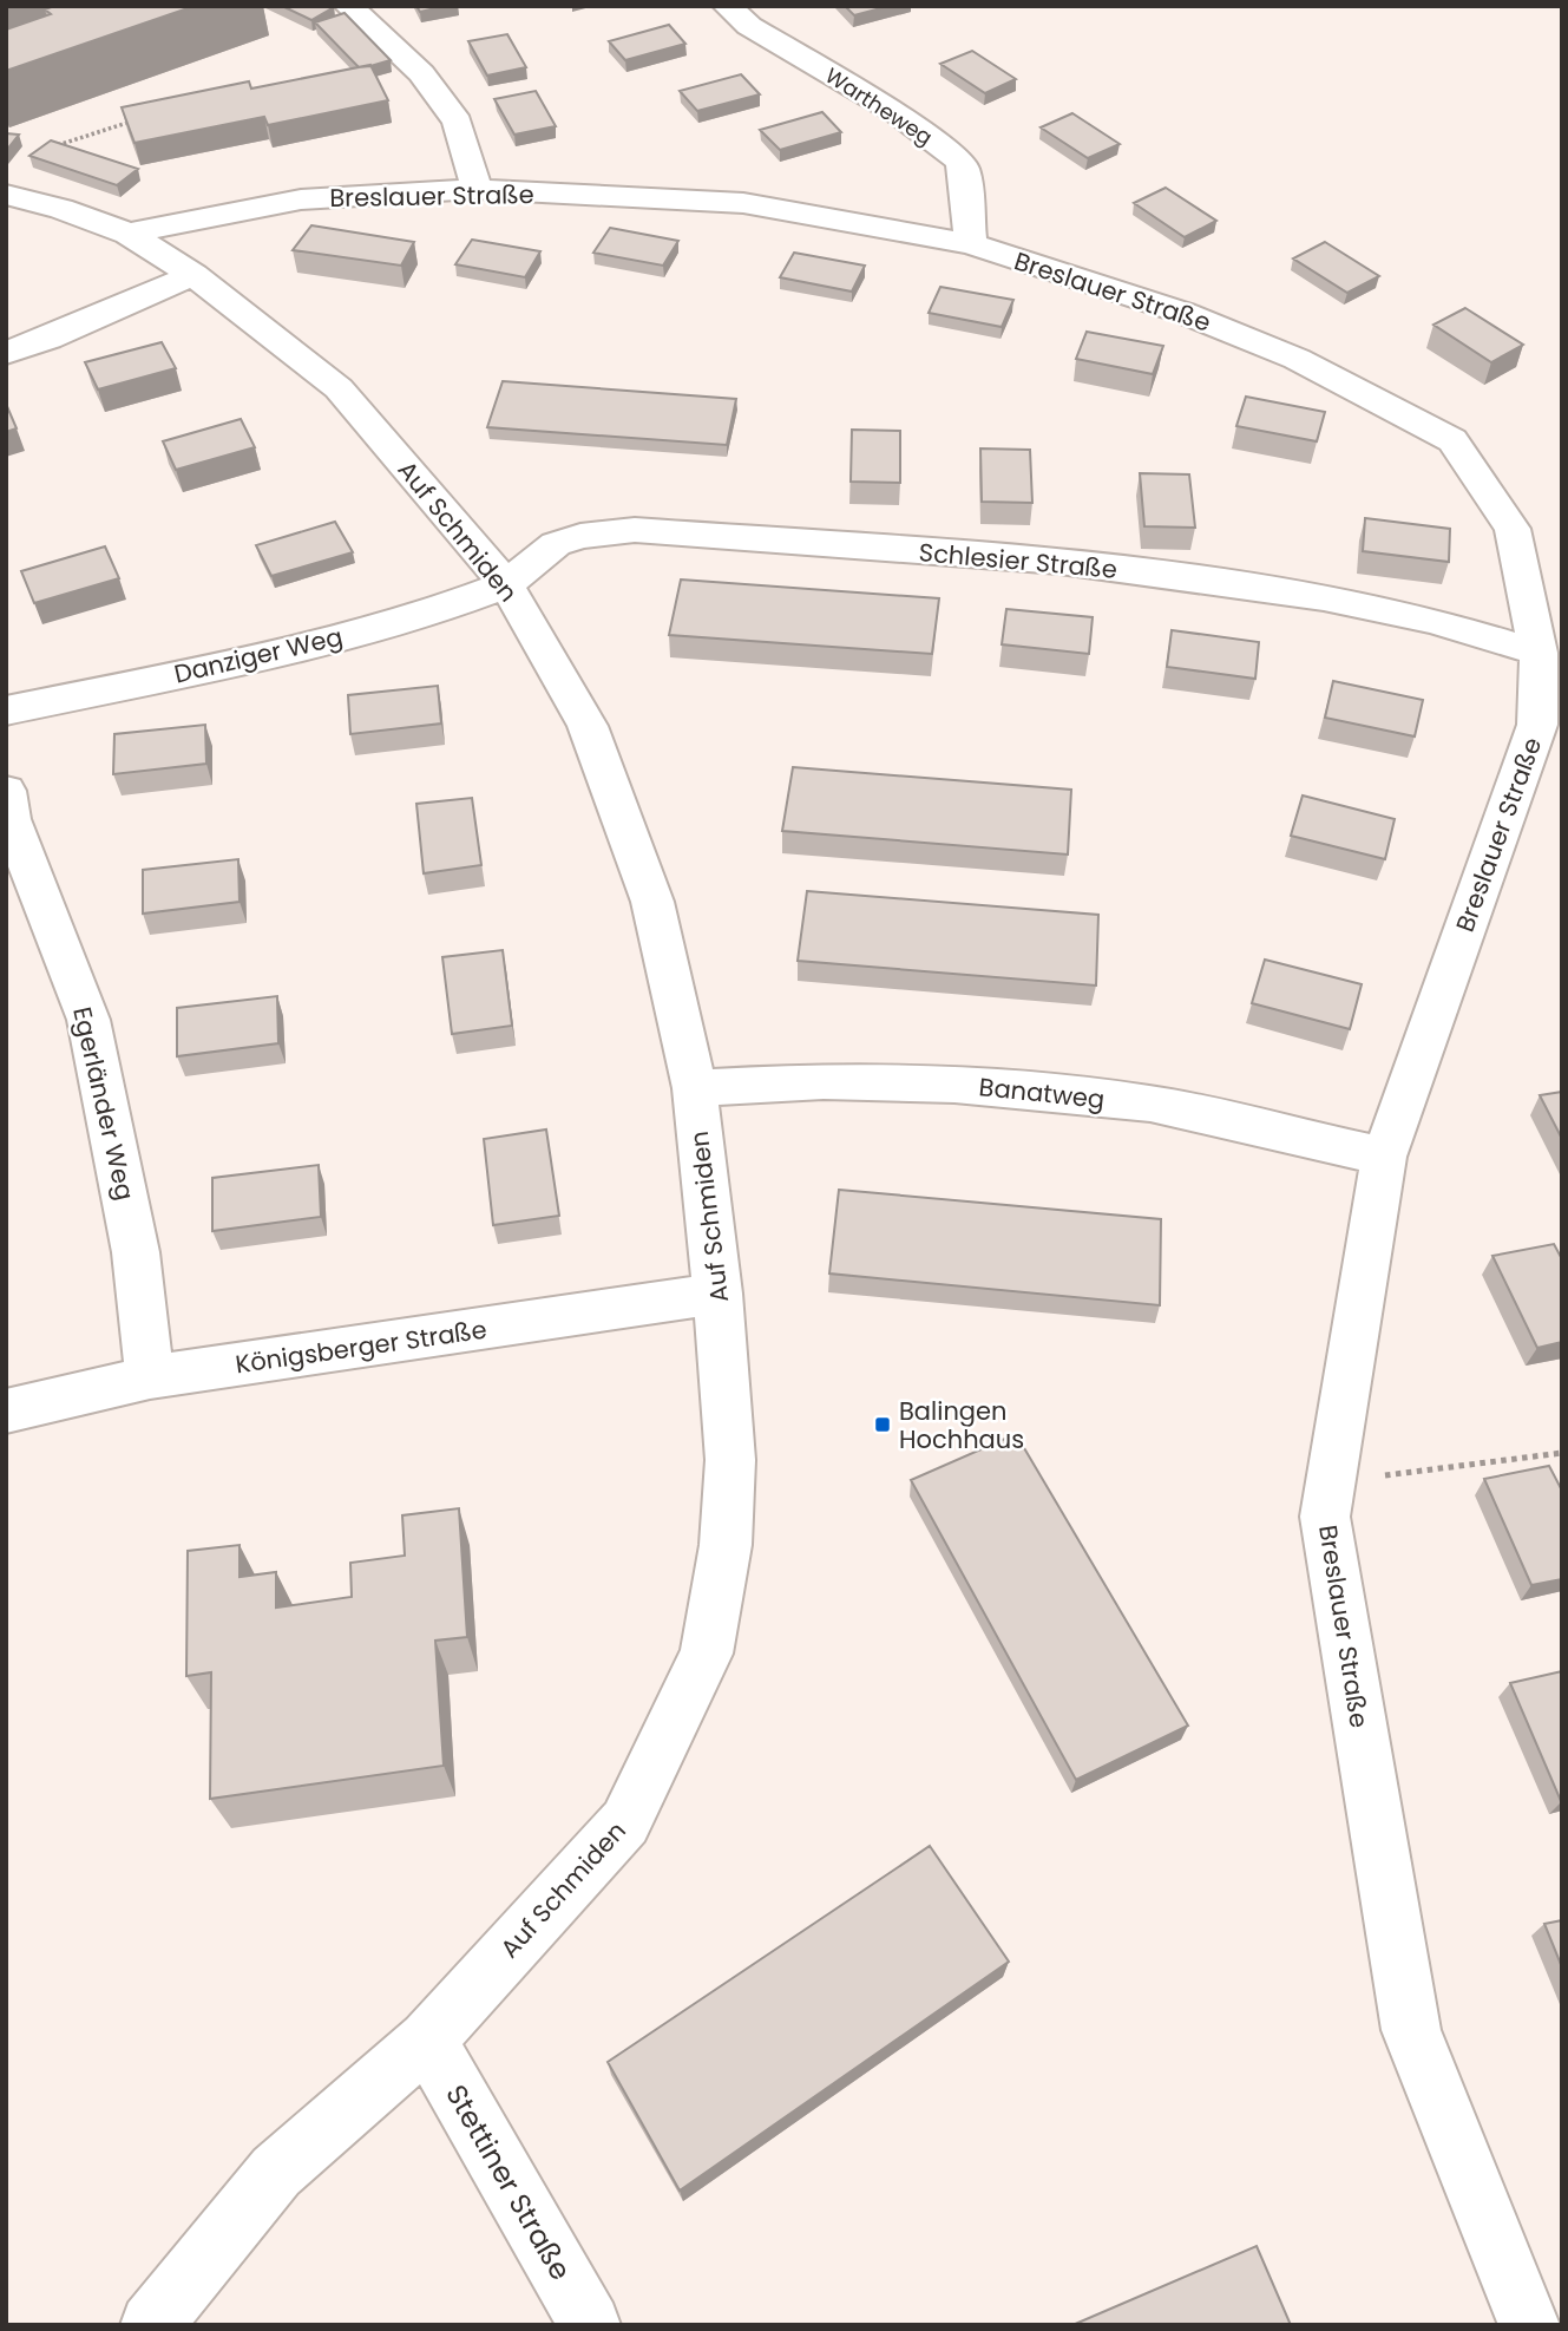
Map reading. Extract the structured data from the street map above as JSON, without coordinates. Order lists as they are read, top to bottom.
{
  "streets": {
    "street": [
      "Wartheweg",
      "Breslauer Straße",
      "Auf Schmiden",
      "Schlesier Straße",
      "Danziger Weg",
      "Banatweg",
      "Egerländer Weg",
      "Königsberger Straße",
      "Stettiner Straße"
    ]
  },
  "crossings": [
    ["Wartheweg", "Breslauer Straße"],
    ["Breslauer Straße", "Auf Schmiden"],
    ["Breslauer Straße", "Schlesier Straße"],
    ["Breslauer Straße", "Banatweg"],
    ["Auf Schmiden", "Schlesier Straße"],
    ["Auf Schmiden", "Danziger Weg"],
    ["Auf Schmiden", "Banatweg"],
    ["Auf Schmiden", "Königsberger Straße"],
    ["Auf Schmiden", "Stettiner Straße"],
    ["Schlesier Straße", "Danziger Weg"],
    ["Egerländer Weg", "Königsberger Straße"]
  ],
  "places": {
    "transit": ["Balingen Hochhaus"]
  }
}
